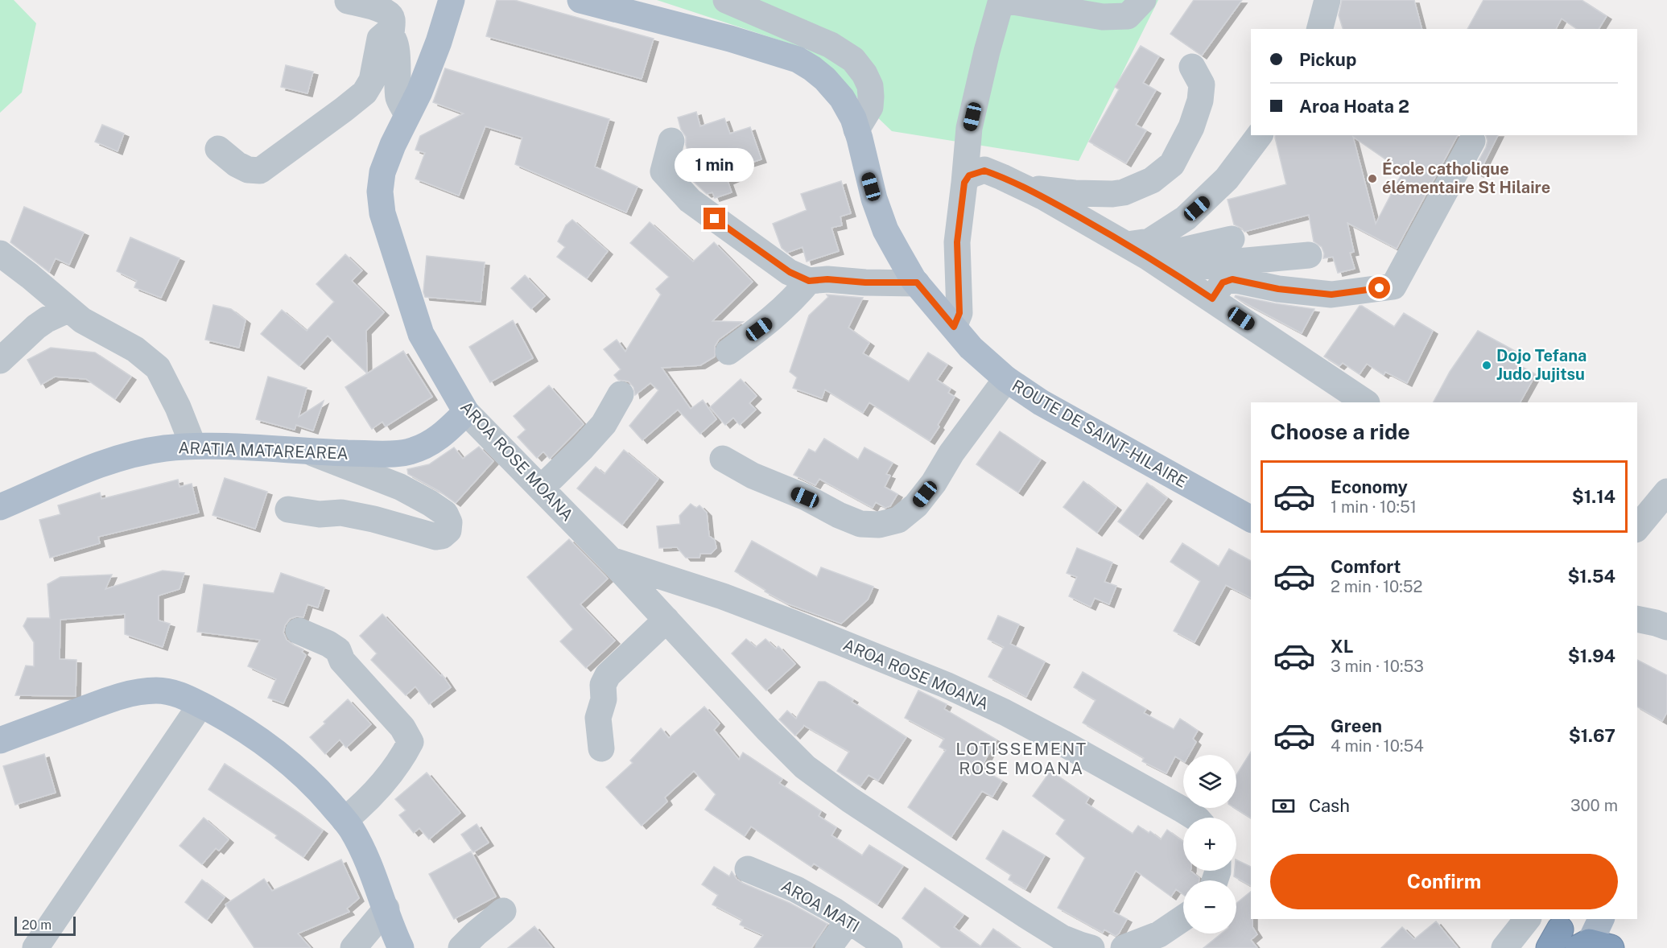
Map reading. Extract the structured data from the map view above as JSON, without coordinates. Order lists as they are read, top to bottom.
{
  "streets": {
    "main road": ["ROUTE DE SAINT-HILAIRE", "ARATIA MATAREAREA", "AROA ROSE MOANA"],
    "street": ["AROA MATI"]
  },
  "crossings": [
    ["ARATIA MATAREAREA", "AROA ROSE MOANA"]
  ],
  "districts": ["LOTISSEMENT ROSE MOANA"],
  "places": ["École catholique élémentaire St Hilaire", "Dojo Tefana Judo Jujitsu"],
  "scale_bar": "20 m",
  "page": {
    "banner": ["Pickup", "Aroa Hoata 2"],
    "bubble": "1 min",
    "heading": "Choose a ride",
    "list": [
      {
        "name": "Economy",
        "note": "1 min · 10:51",
        "value": "$1.14"
      },
      {
        "name": "Comfort",
        "note": "2 min · 10:52",
        "value": "$1.54"
      },
      {
        "name": "XL",
        "note": "3 min · 10:53",
        "value": "$1.94"
      },
      {
        "name": "Green",
        "note": "4 min · 10:54",
        "value": "$1.67"
      }
    ],
    "map_buttons": ["+", "−"],
    "pay": ["Cash", "300 m"],
    "buttons": "Confirm",
    "scale": "20 m"
  }
}
